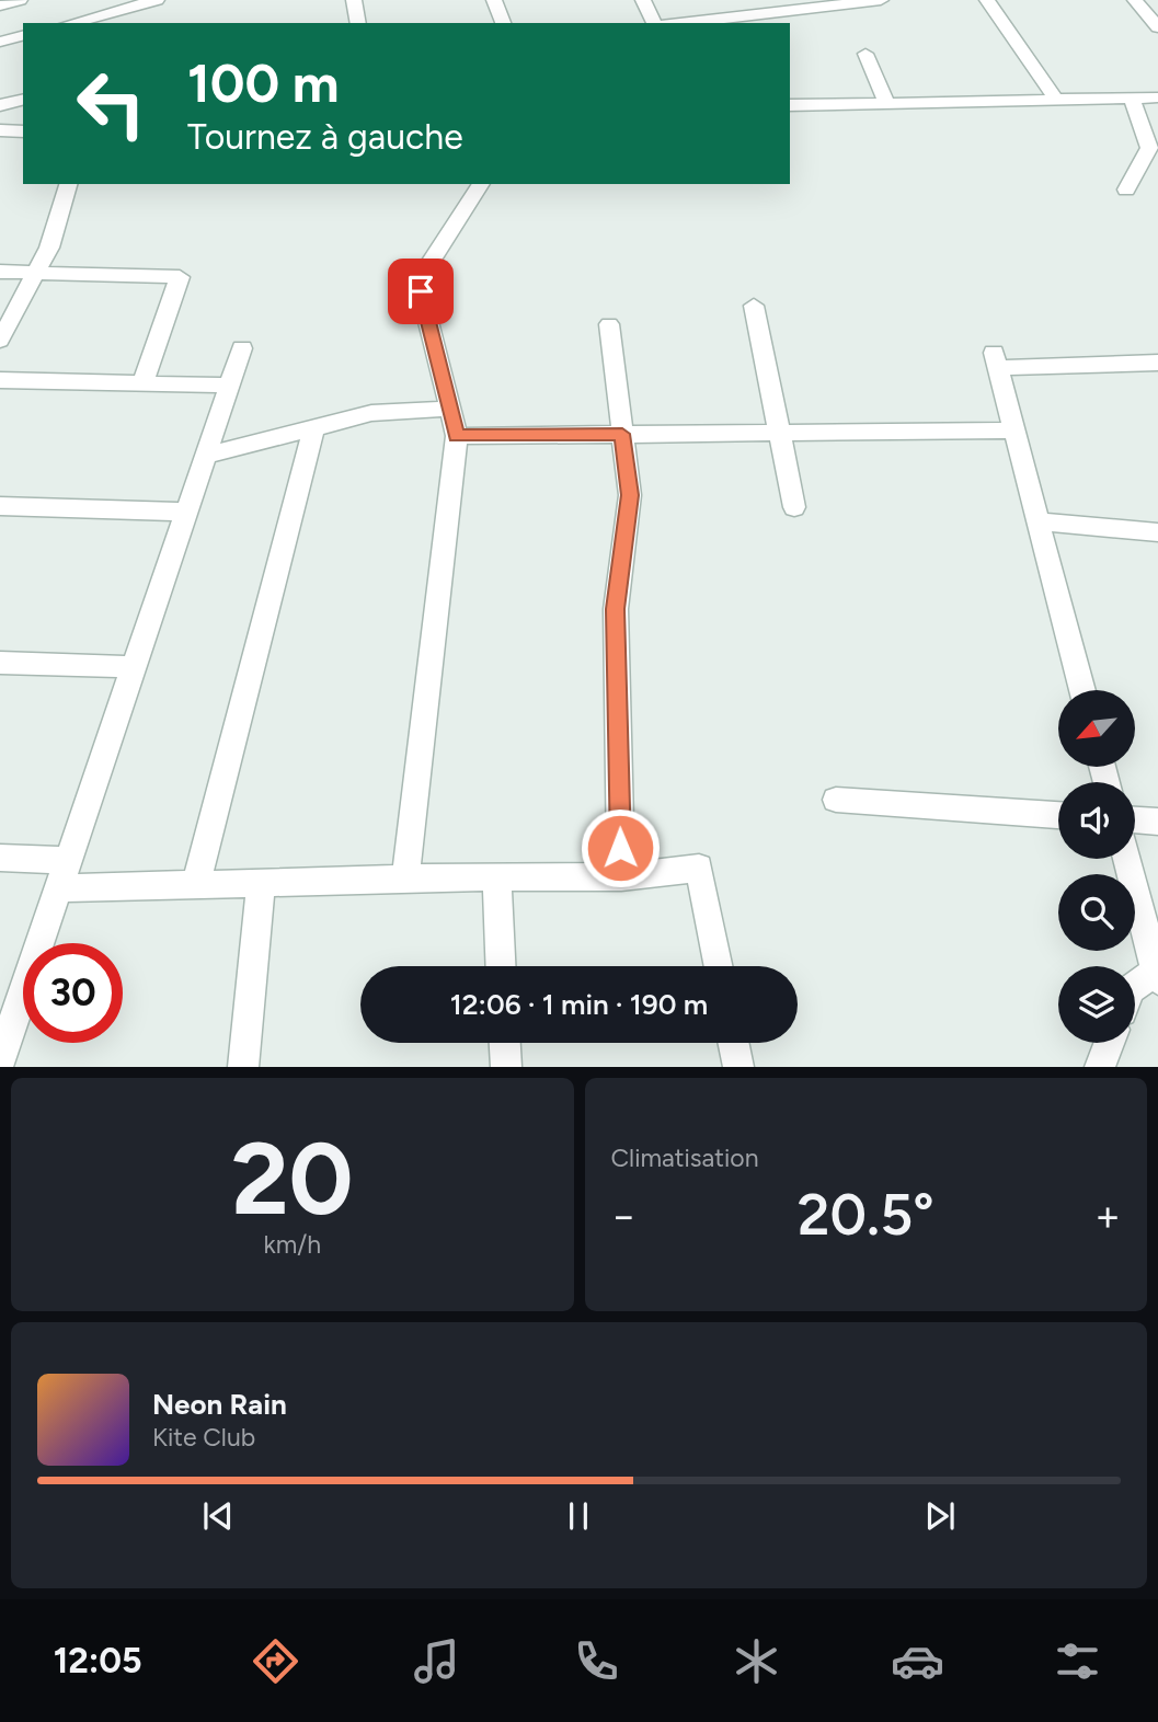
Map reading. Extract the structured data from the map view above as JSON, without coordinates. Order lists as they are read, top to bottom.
{
  "north": "bottom left",
  "page": {
    "turn": ["100 m", "Tournez à gauche"],
    "limit": "30",
    "trip": "12:06 · 1 min · 190 m",
    "tile": [
      ["20", "km/h"],
      "Climatisation"
    ],
    "heat": ["−", "20.5°", "+"],
    "song": ["Neon Rain", "Kite Club"],
    "tabs": "12:05"
  }
}
